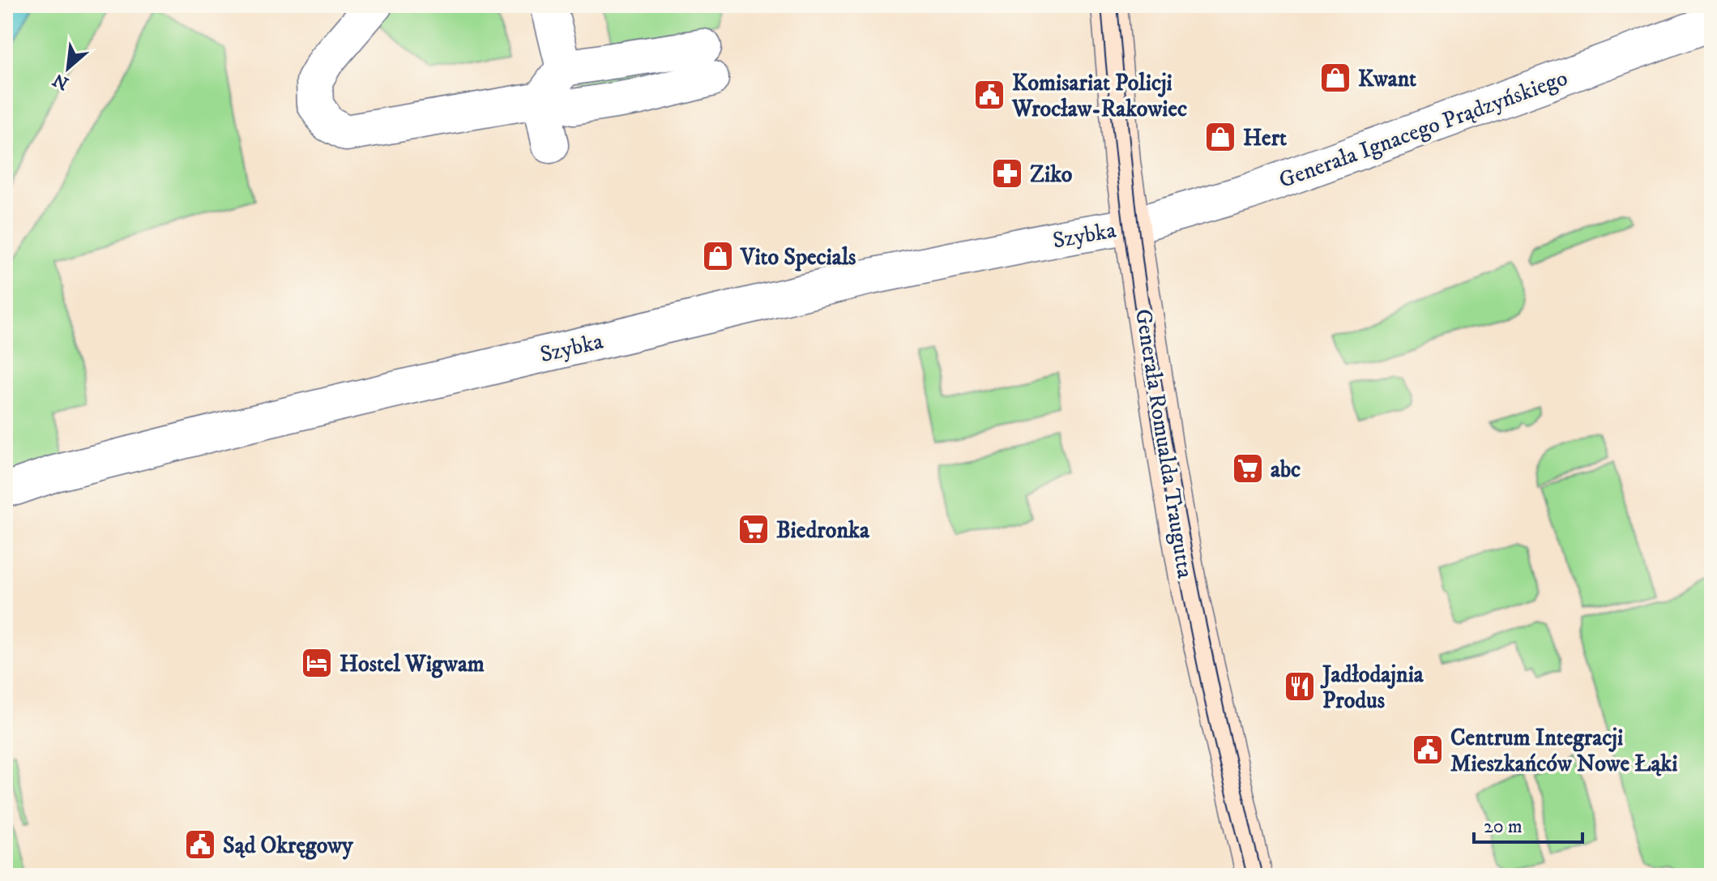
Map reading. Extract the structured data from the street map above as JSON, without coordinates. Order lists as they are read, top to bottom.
{
  "streets": {
    "main road": ["Generała Romualda Traugutta"],
    "street": ["Generała Ignacego Prądzyńskiego", "Szybka"]
  },
  "crossings": [
    ["Generała Ignacego Prądzyńskiego", "Szybka"],
    ["Generała Ignacego Prądzyńskiego", "Generała Romualda Traugutta"],
    ["Szybka", "Generała Romualda Traugutta"]
  ],
  "places": {
    "shop": ["Kwant", "Hert", "Vito Specials"],
    "public building": ["Komisariat Policji Wrocław-Rakowiec", "Centrum Integracji Mieszkańców Nowe Łąki", "Sąd Okręgowy"],
    "pharmacy": ["Ziko"],
    "supermarket": ["abc", "Biedronka"],
    "hotel": ["Hostel Wigwam"],
    "restaurant": ["Jadłodajnia Produs"]
  },
  "scale_bar": "20 m",
  "north": "bottom left"
}
